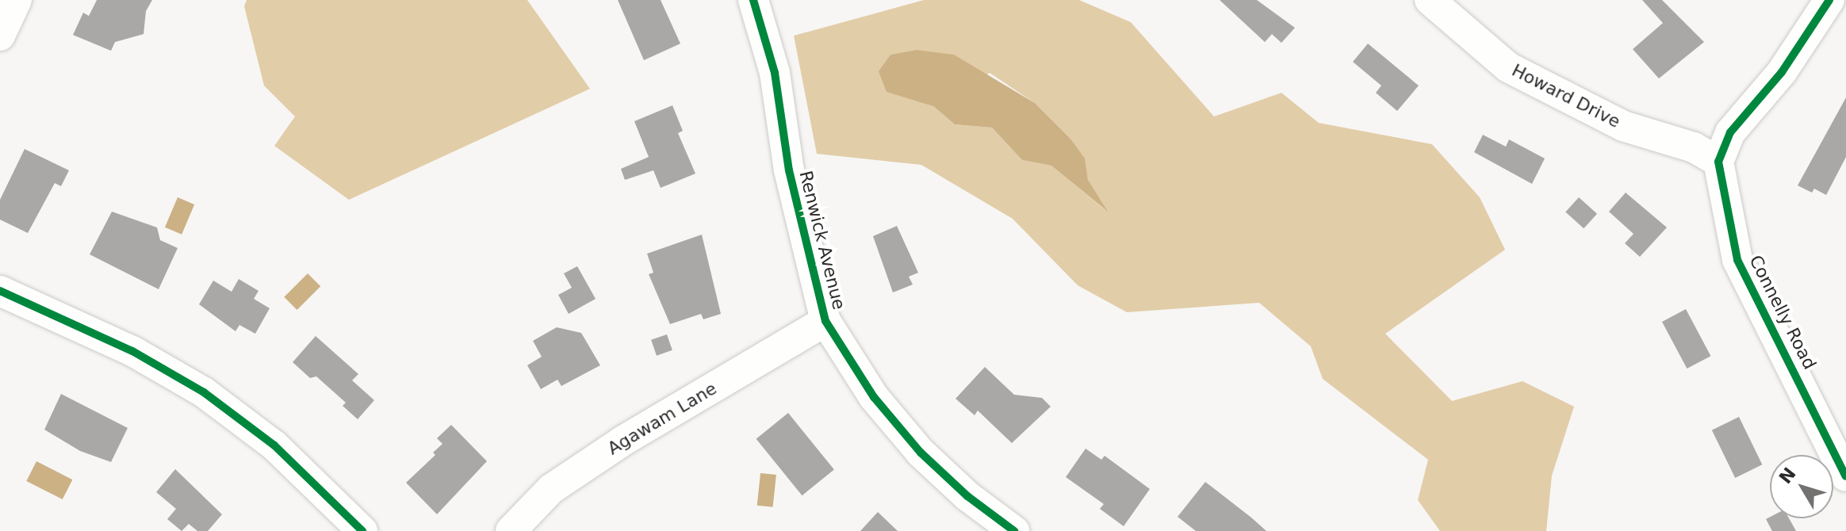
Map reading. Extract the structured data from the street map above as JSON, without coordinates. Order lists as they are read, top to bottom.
{
  "streets": {
    "street": [
      "Howard Drive",
      "Renwick Avenue",
      "Connelly Road",
      "Agawam Lane"
    ]
  },
  "crossings": [
    ["Howard Drive", "Connelly Road"],
    ["Renwick Avenue", "Agawam Lane"]
  ],
  "north": "top left"
}
